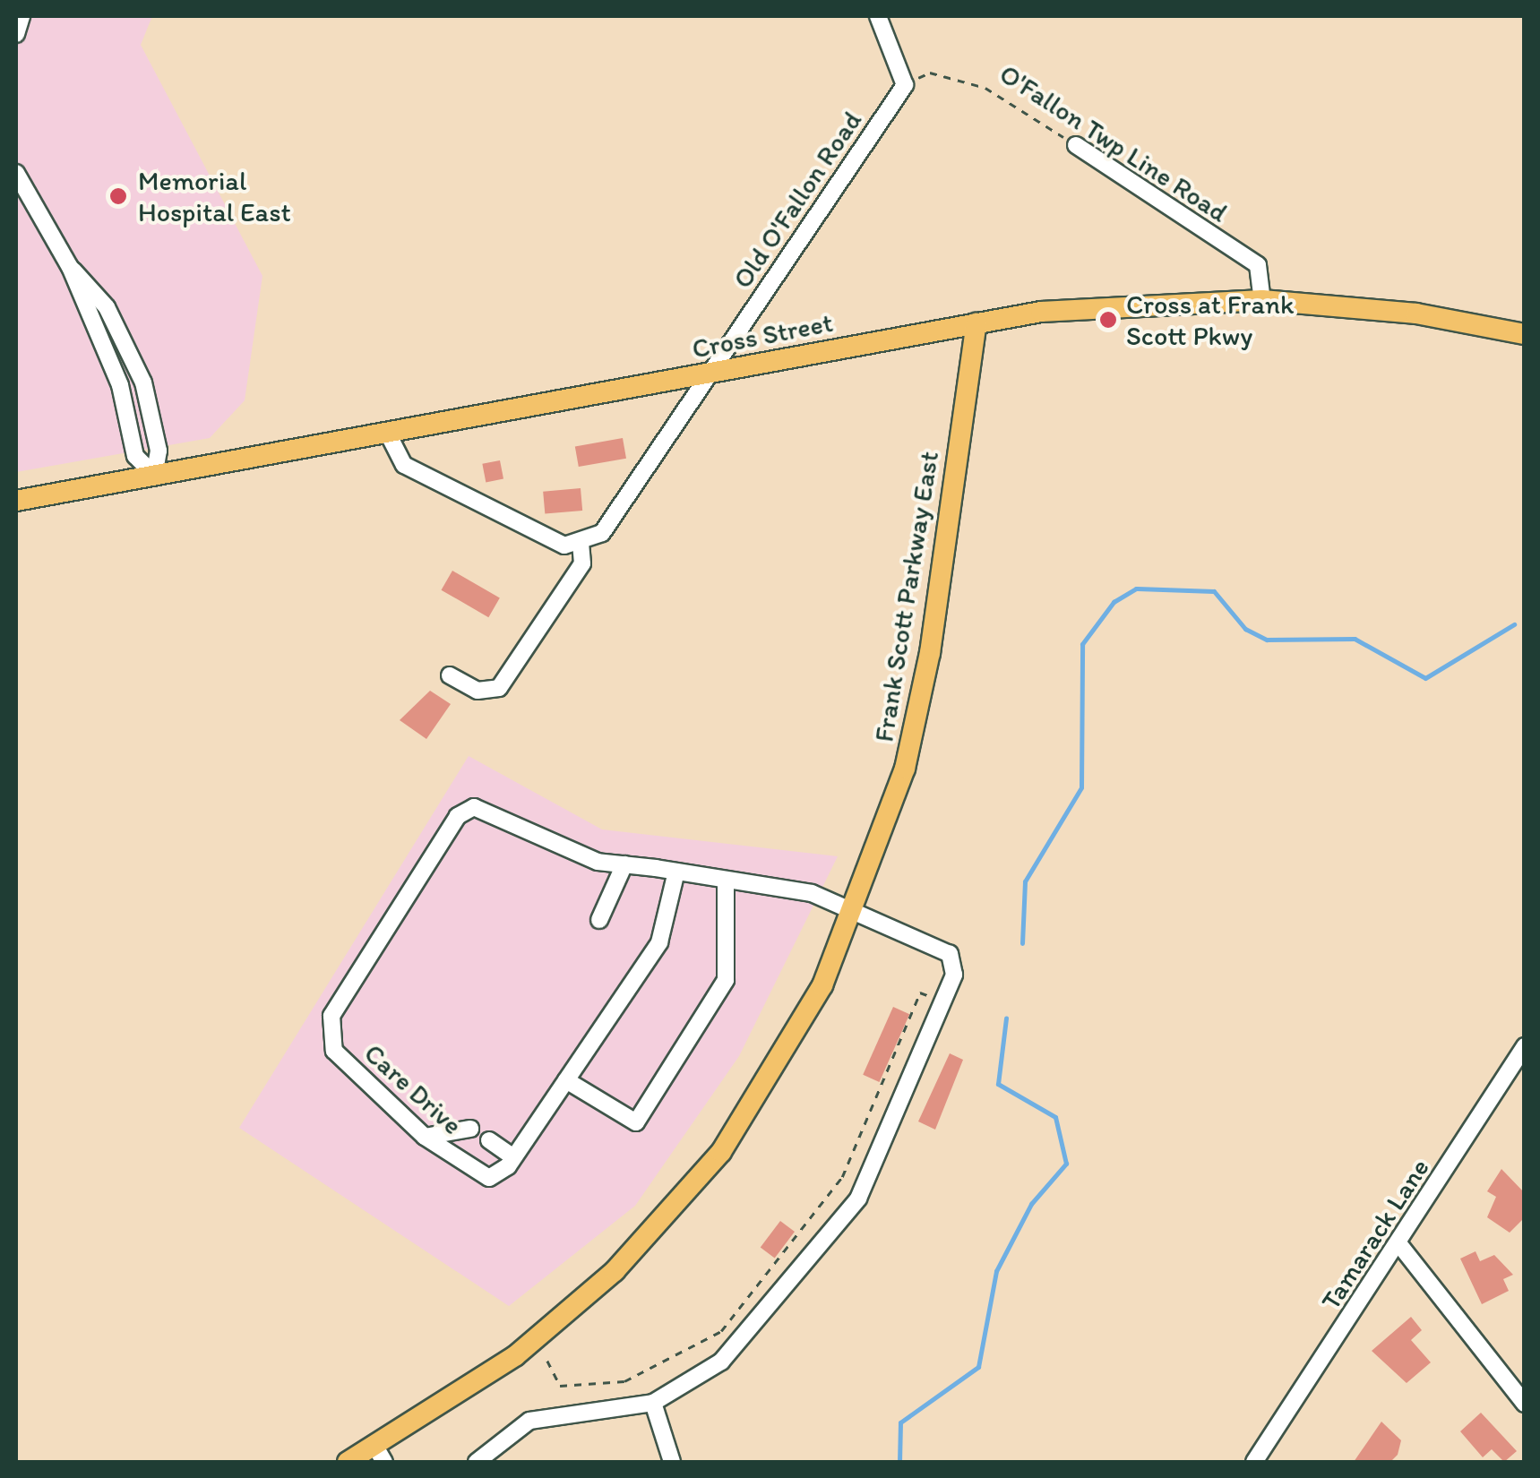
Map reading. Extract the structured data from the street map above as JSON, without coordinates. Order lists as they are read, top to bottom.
{
  "streets": {
    "main road": ["Cross Street", "Frank Scott Parkway East"],
    "street": [
      "O'Fallon Twp Line Road",
      "Old O'Fallon Road",
      "Care Drive",
      "Tamarack Lane"
    ]
  },
  "crossings": [
    ["O'Fallon Twp Line Road", "Old O'Fallon Road"],
    ["O'Fallon Twp Line Road", "Cross Street"],
    ["Old O'Fallon Road", "Cross Street"],
    ["Cross Street", "Frank Scott Parkway East"],
    ["Frank Scott Parkway East", "Care Drive"]
  ],
  "places": ["Memorial Hospital East", "Cross at Frank Scott Pkwy"]
}
